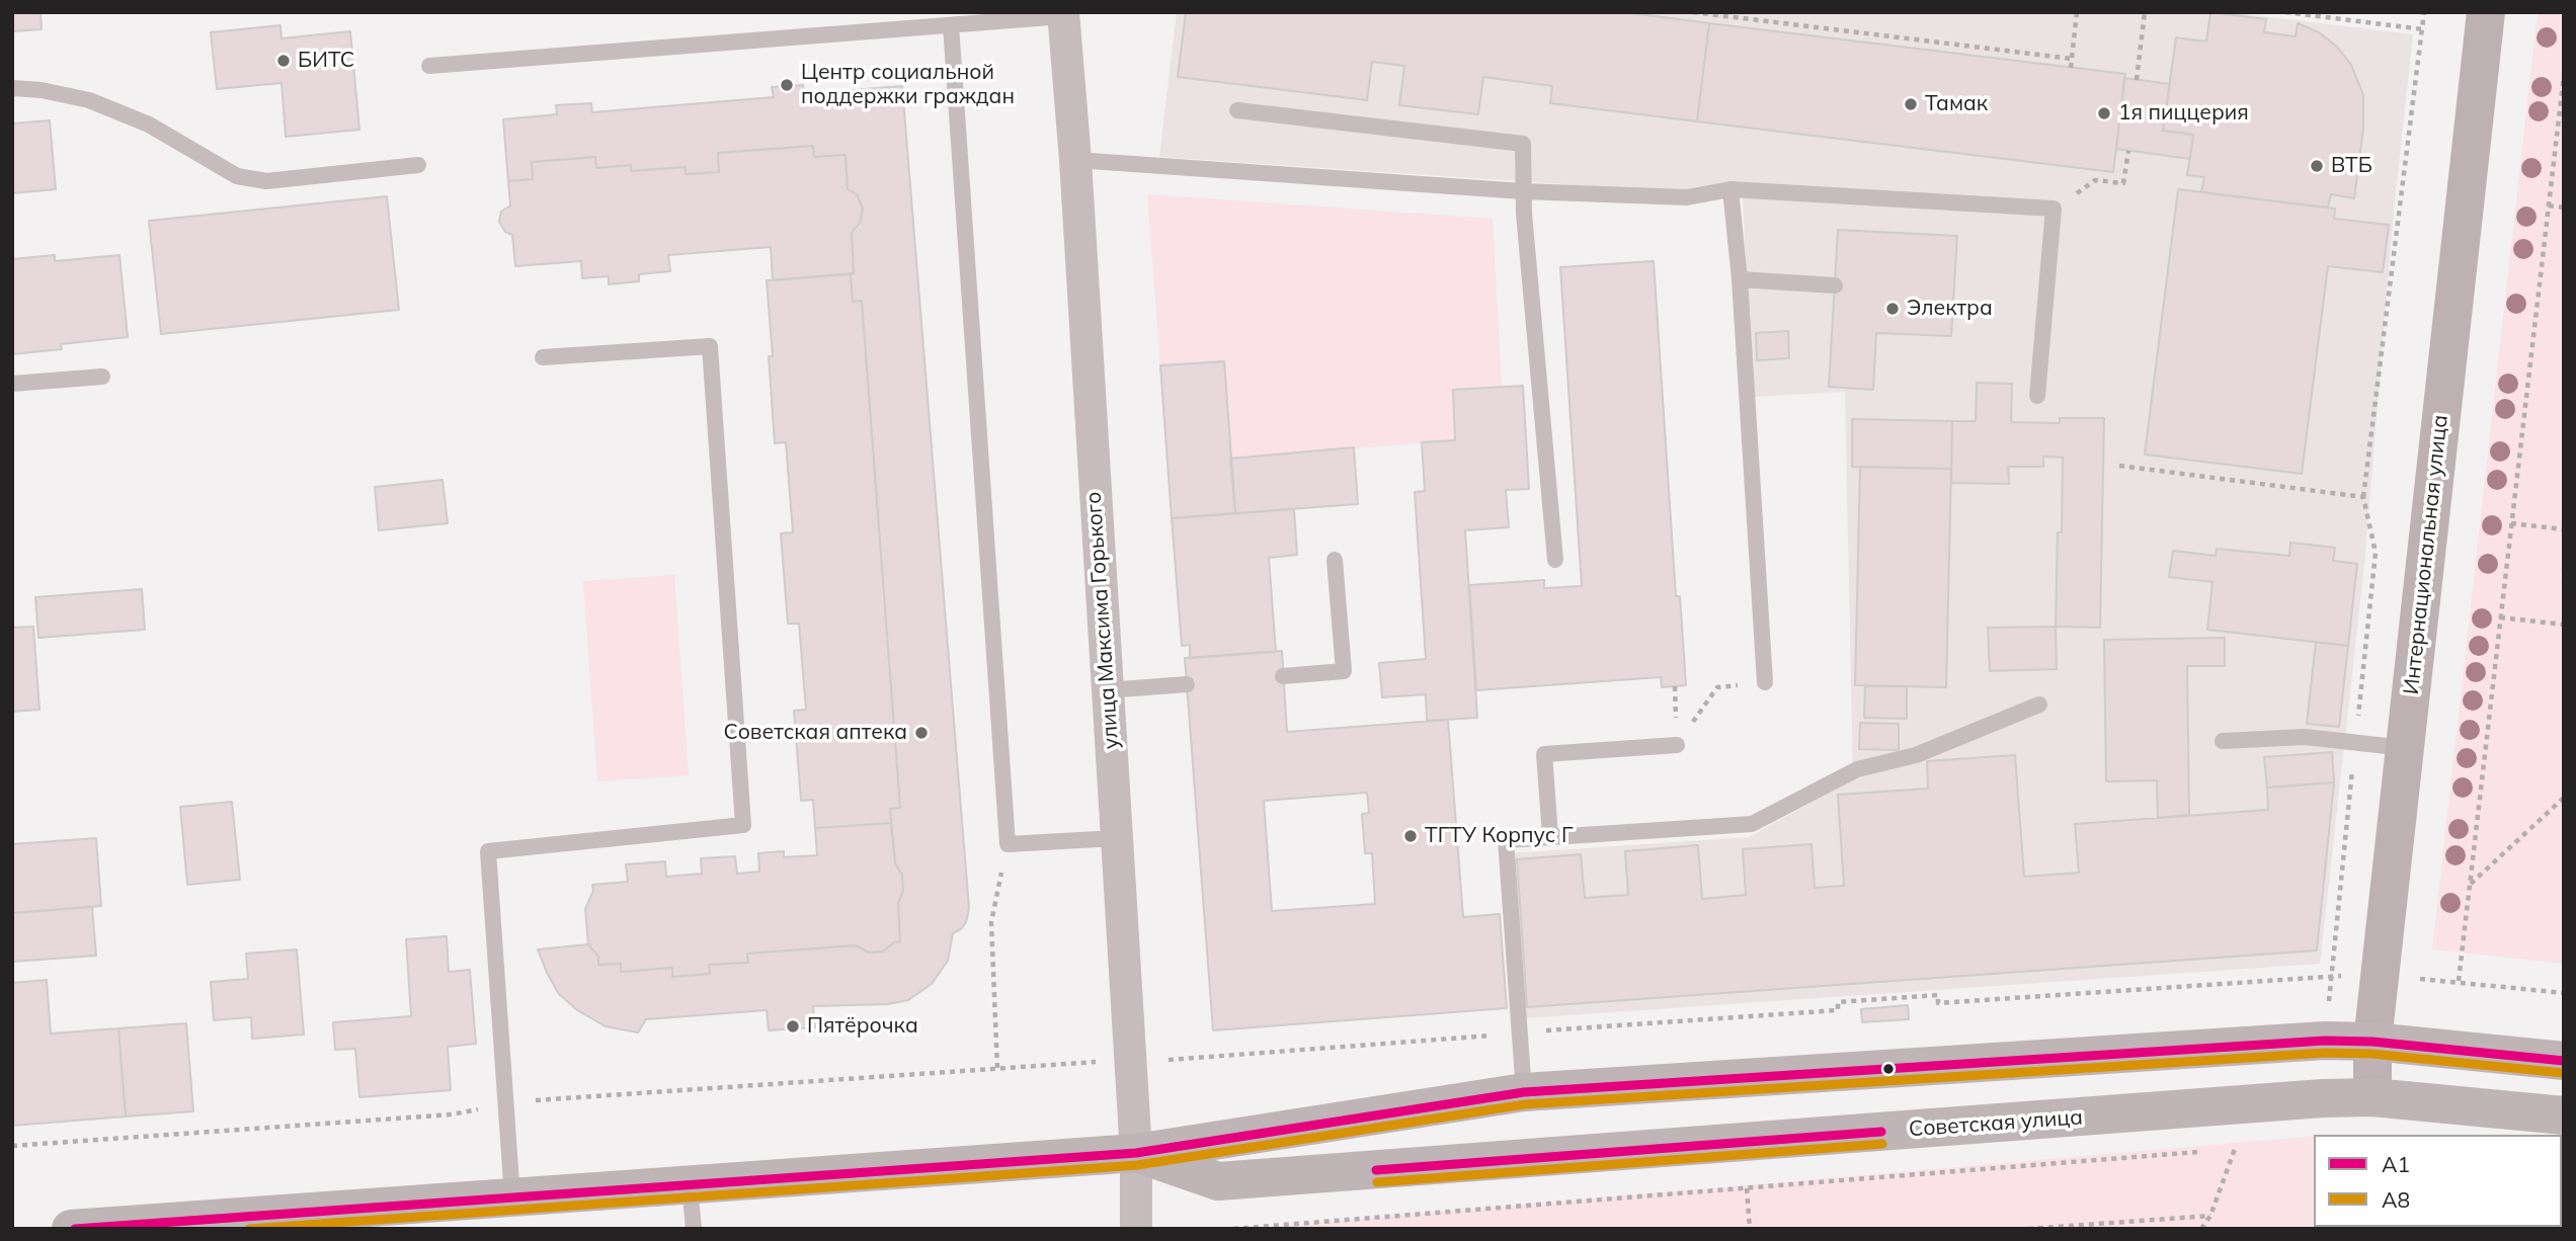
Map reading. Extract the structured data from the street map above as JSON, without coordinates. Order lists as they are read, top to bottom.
{
  "streets": {
    "main road": ["Интернациональная улица", "Советская улица"],
    "street": ["улица Максима Горького"]
  },
  "crossings": [
    ["Интернациональная улица", "Советская улица"],
    ["улица Максима Горького", "Советская улица"]
  ],
  "places": [
    "БИТС",
    "Центр социальной поддержки граждан",
    "Тамак",
    "1я пиццерия",
    "ВТБ",
    "Электра",
    "Советская аптека",
    "ТГТУ Корпус Г",
    "Пятёрочка"
  ],
  "lines": ["transit line А1", "transit line А8"],
  "legend": ["А1", "А8"]
}
